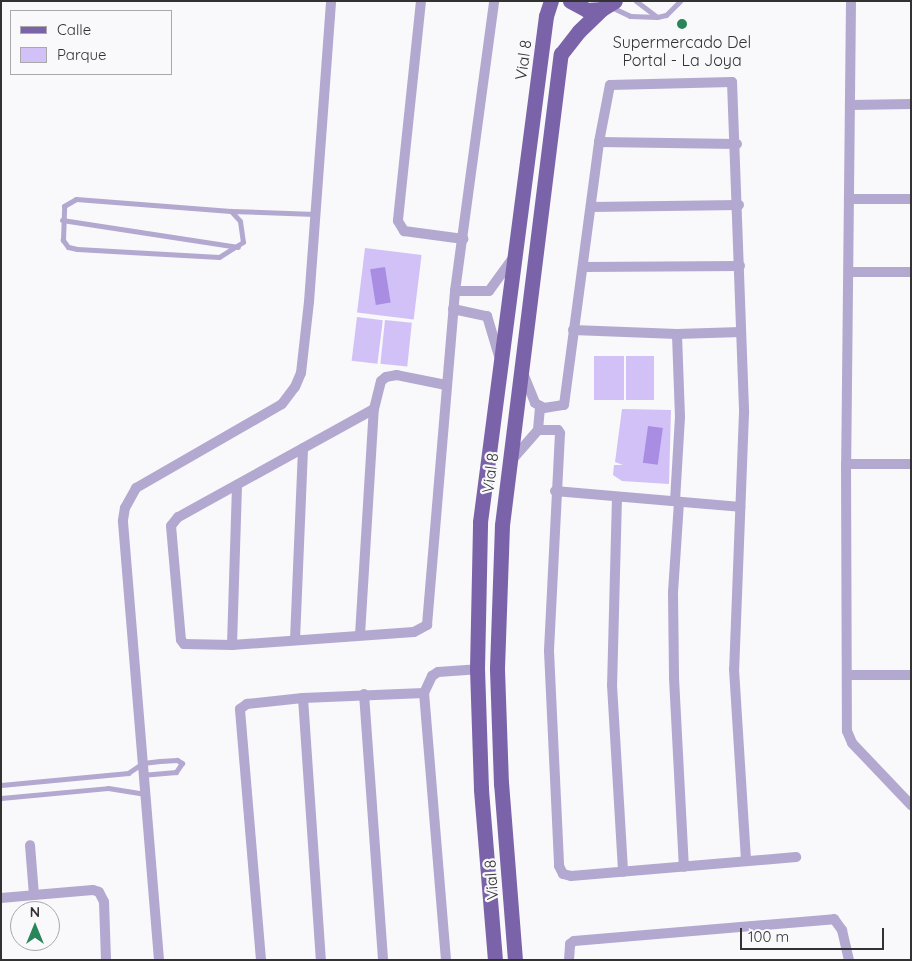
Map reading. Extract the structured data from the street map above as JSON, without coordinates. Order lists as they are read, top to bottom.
{
  "streets": {
    "main road": ["Vial 8"]
  },
  "places": ["Supermercado Del Portal - La Joya"],
  "legend": ["Calle", "Parque"],
  "scale_bar": "100 m",
  "north": "top"
}
